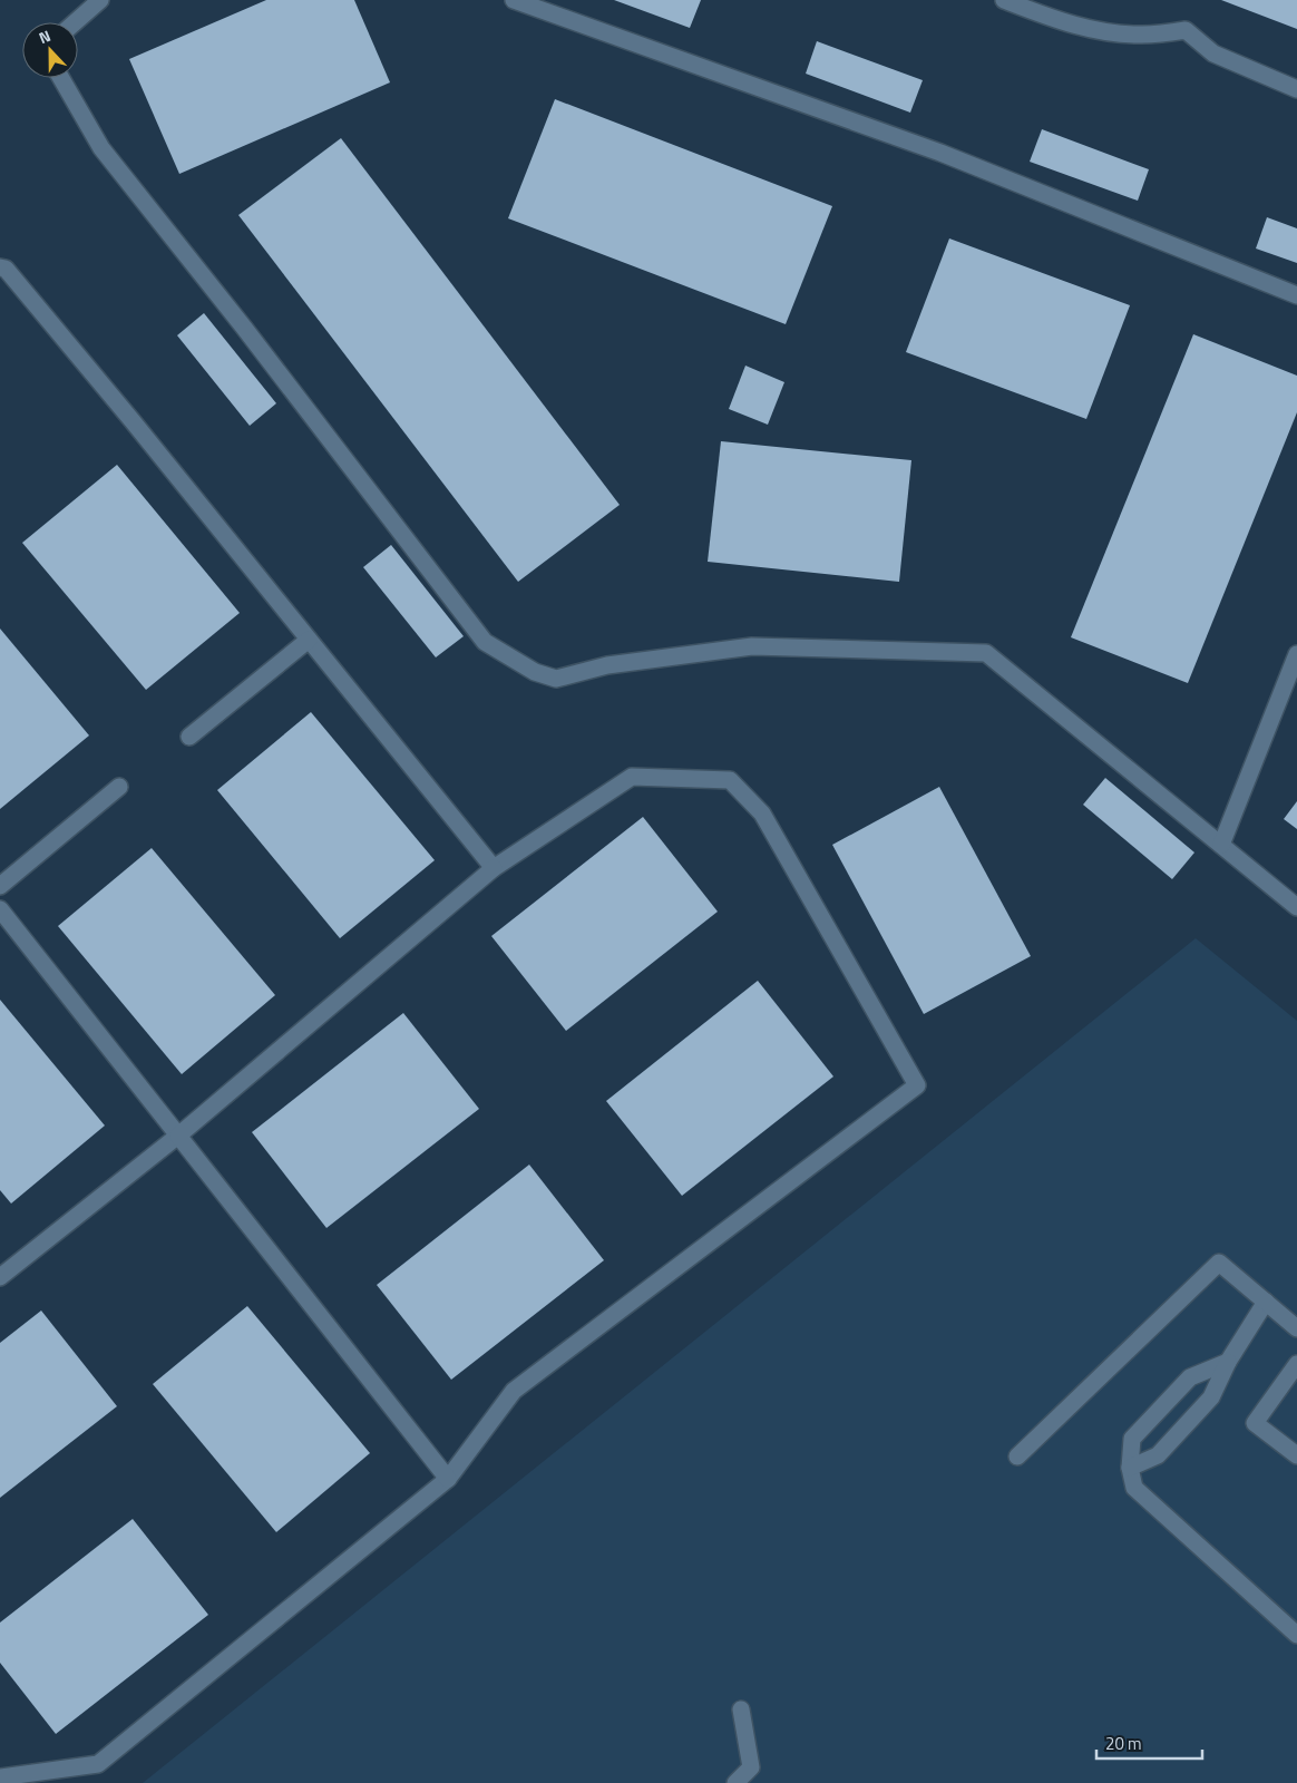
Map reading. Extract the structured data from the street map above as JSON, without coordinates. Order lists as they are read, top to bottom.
{
  "scale_bar": "20 m",
  "north": "top"
}
